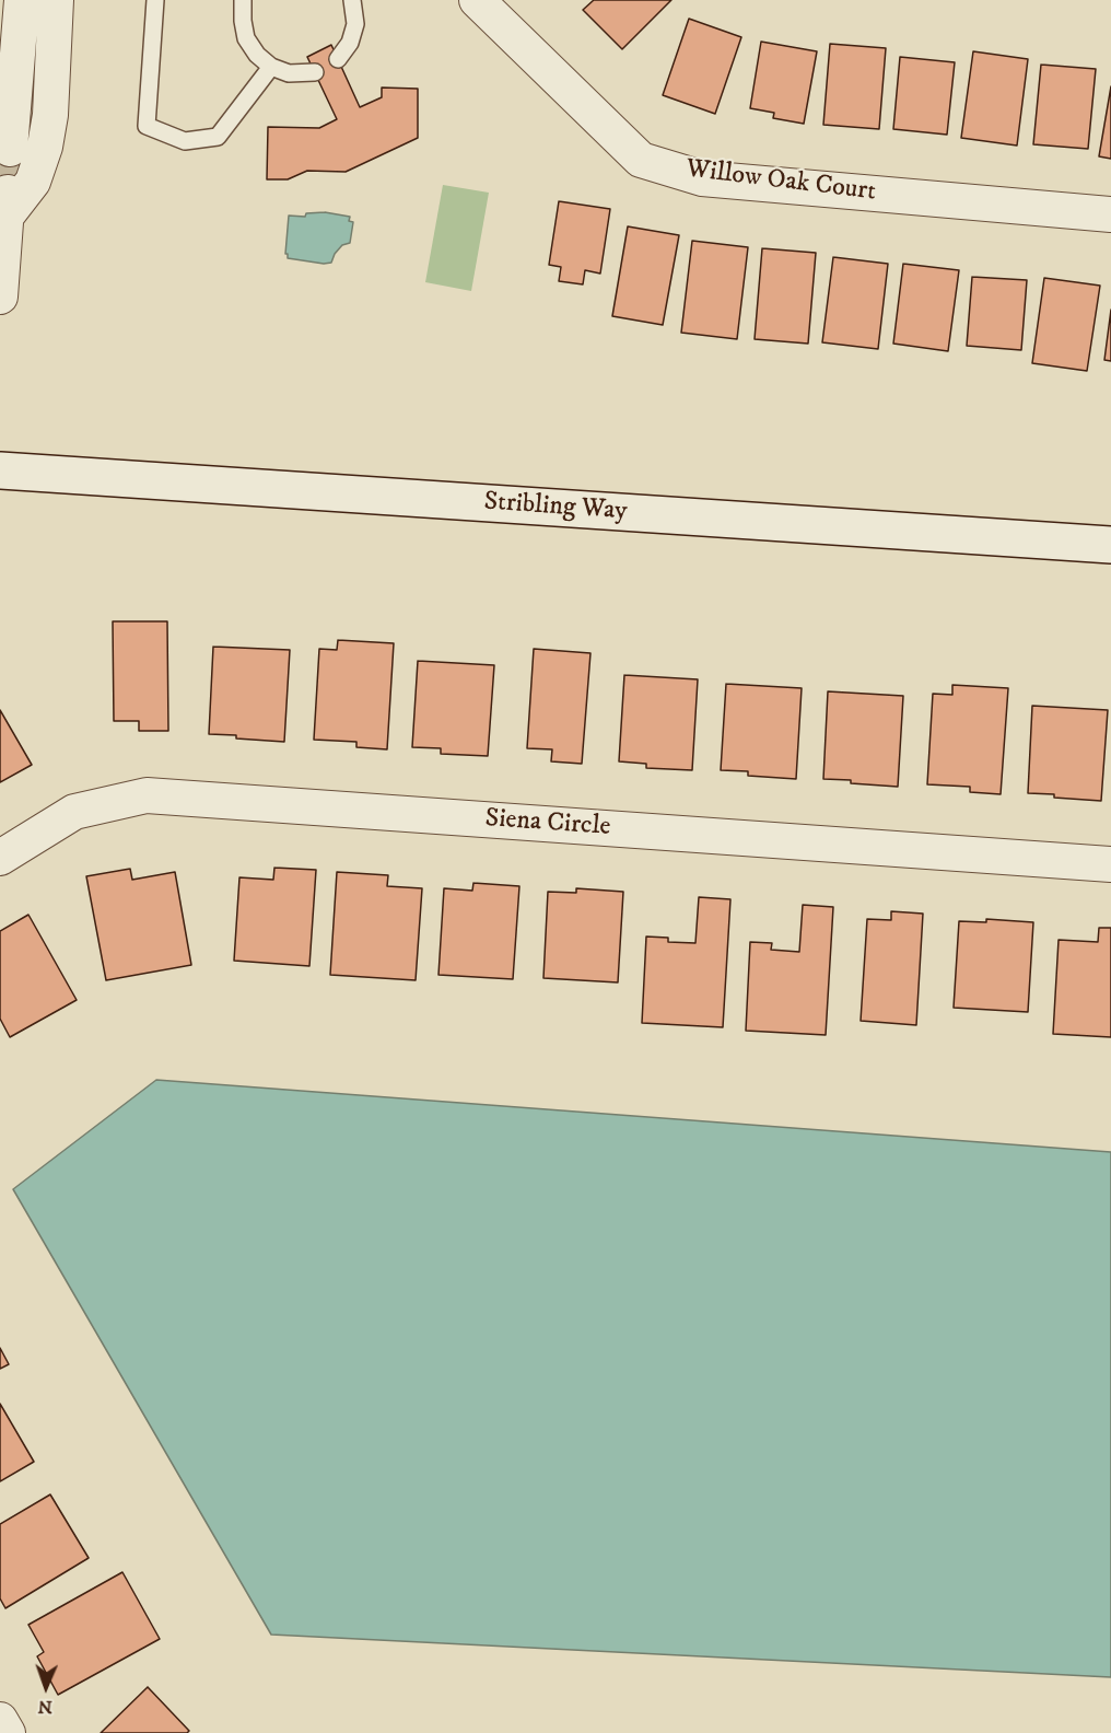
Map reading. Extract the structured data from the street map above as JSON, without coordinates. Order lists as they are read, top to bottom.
{
  "streets": {
    "street": ["Willow Oak Court", "Stribling Way", "Siena Circle"]
  },
  "north": "bottom"
}
